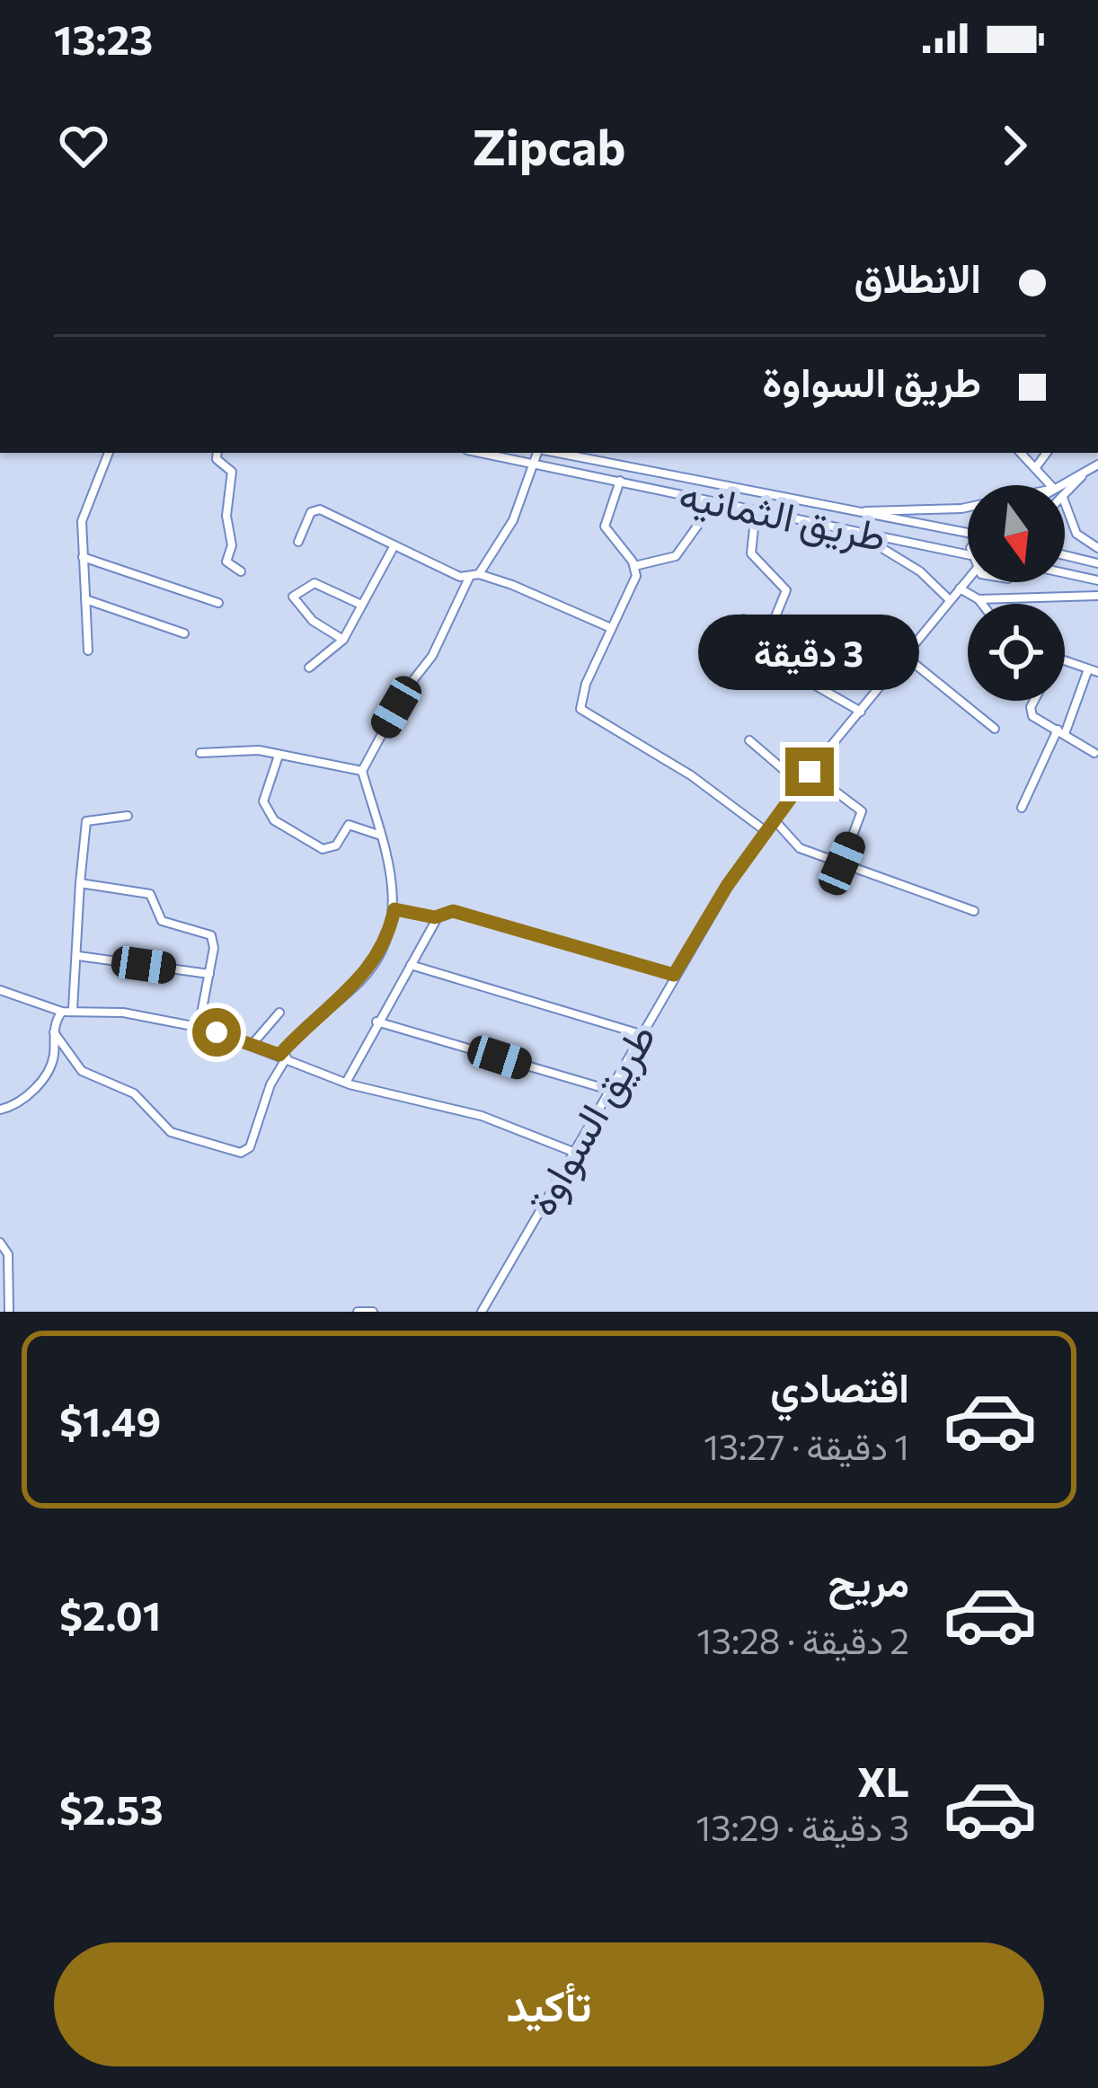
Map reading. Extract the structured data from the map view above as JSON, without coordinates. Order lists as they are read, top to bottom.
{
  "streets": {
    "street": ["طريق الثمانيه", "طريق السواوة"]
  },
  "north": "bottom",
  "page": {
    "status": "13:23",
    "header": "Zipcab",
    "banner": ["الانطلاق", "طريق السواوة"],
    "bubble": "3 دقيقة",
    "list": [
      {
        "name": "اقتصادي",
        "note": "1 دقيقة · 13:27",
        "value": "$1.49"
      },
      {
        "name": "مريح",
        "note": "2 دقيقة · 13:28",
        "value": "$2.01"
      },
      {
        "name": "XL",
        "note": "3 دقيقة · 13:29",
        "value": "$2.53"
      }
    ],
    "buttons": "تأكيد"
  }
}
